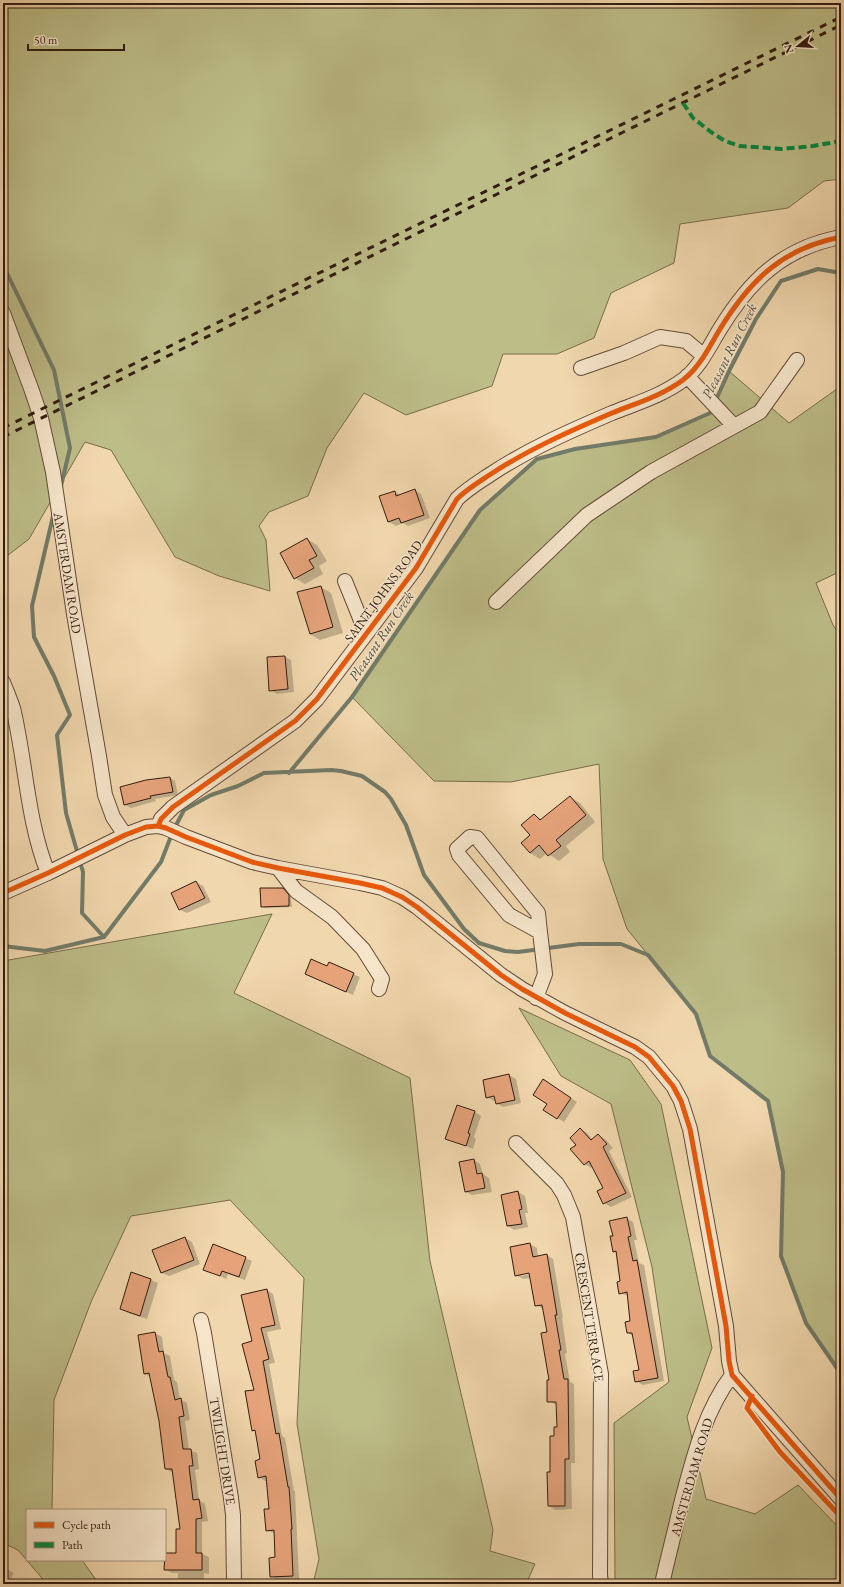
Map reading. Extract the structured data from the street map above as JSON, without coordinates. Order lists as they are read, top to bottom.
{
  "streets": {
    "street": [
      "AMSTERDAM ROAD",
      "SAINT JOHNS ROAD",
      "CRESCENT TERRACE",
      "TWILIGHT DRIVE"
    ]
  },
  "water": ["Pleasant Run Creek"],
  "legend": ["Cycle path", "Path"],
  "scale_bar": "50 m",
  "north": "left"
}
